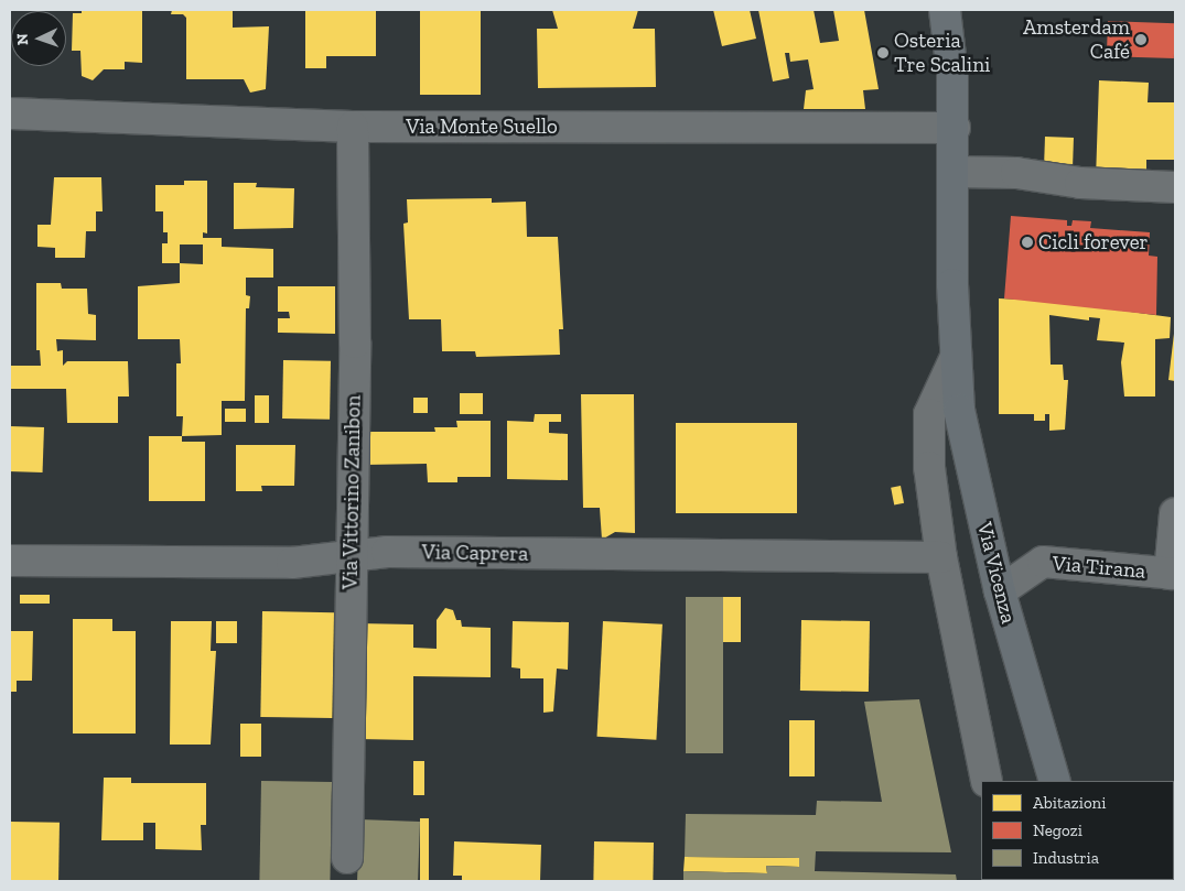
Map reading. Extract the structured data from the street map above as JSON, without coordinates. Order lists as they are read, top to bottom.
{
  "streets": {
    "main road": ["Via Vicenza"],
    "street": [
      "Via Monte Suello",
      "Via Vittorino Zanibon",
      "Via Caprera",
      "Via Tirana"
    ]
  },
  "crossings": [
    ["Via Monte Suello", "Via Vittorino Zanibon"],
    ["Via Monte Suello", "Via Vicenza"],
    ["Via Vittorino Zanibon", "Via Caprera"],
    ["Via Caprera", "Via Vicenza"],
    ["Via Tirana", "Via Vicenza"]
  ],
  "places": ["Amsterdam Café", "Osteria Tre Scalini", "Cicli forever"],
  "legend": ["Abitazioni", "Negozi", "Industria"],
  "north": "left"
}
